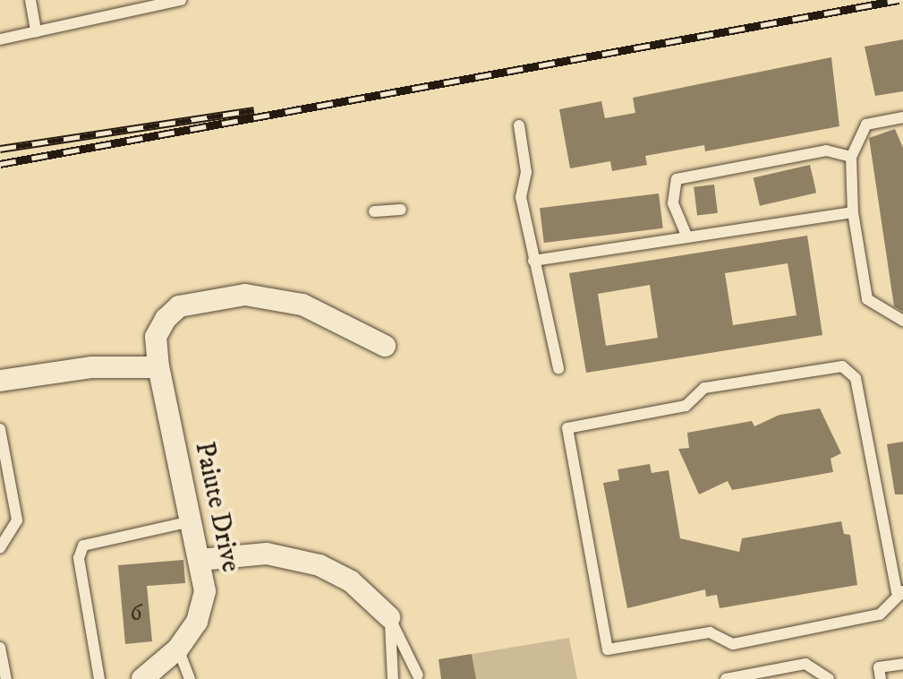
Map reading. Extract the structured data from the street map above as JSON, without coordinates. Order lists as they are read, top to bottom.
{
  "streets": {
    "street": ["Paiute Drive"]
  },
  "house_numbers": ["6"]
}
